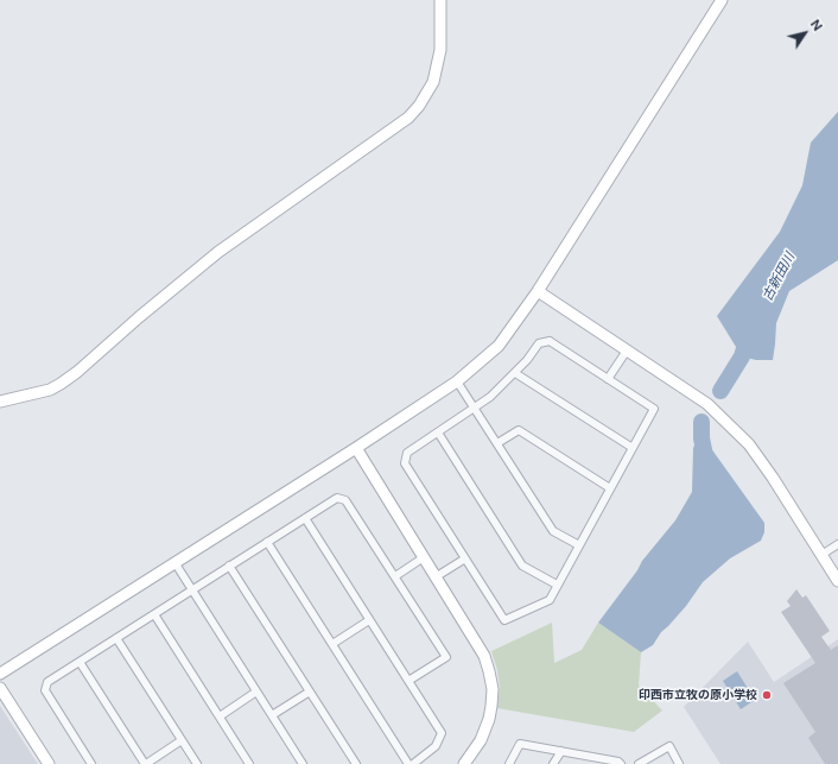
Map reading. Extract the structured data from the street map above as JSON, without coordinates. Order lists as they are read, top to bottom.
{
  "water": ["古新田川"],
  "places": ["印西市立牧の原小学校"],
  "north": "top right"
}
